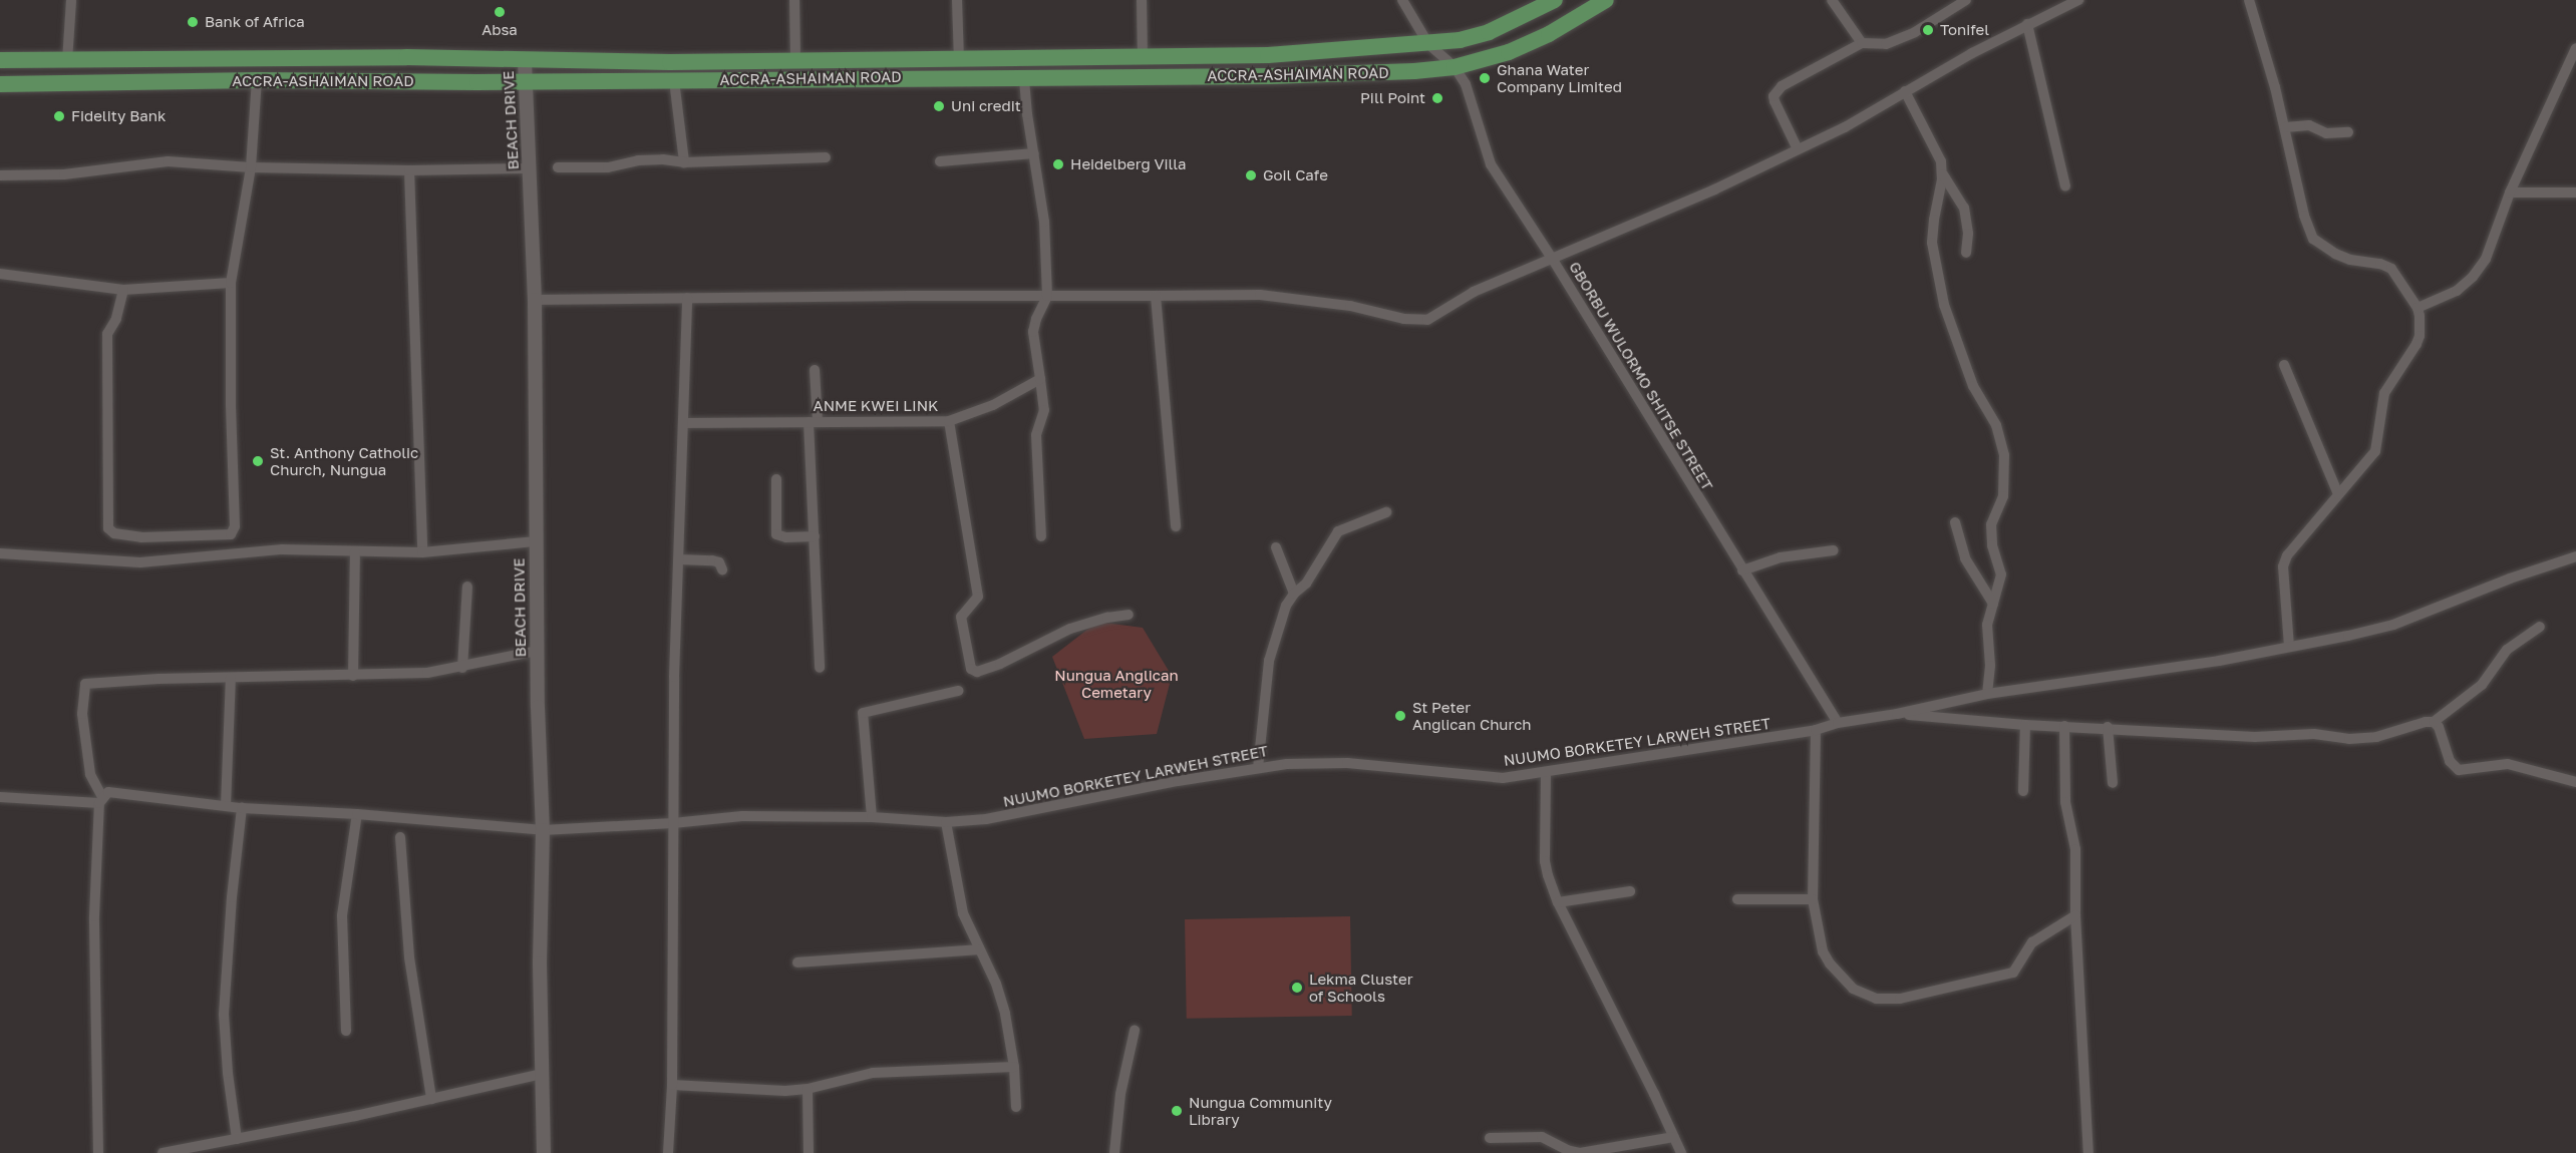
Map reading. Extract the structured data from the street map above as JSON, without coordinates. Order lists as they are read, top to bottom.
{
  "streets": {
    "main road": ["ACCRA-ASHAIMAN ROAD"],
    "street": [
      "BEACH DRIVE",
      "GBORBU WULORMO SHITSE STREET",
      "ANME KWEI LINK",
      "NUUMO BORKETEY LARWEH STREET"
    ]
  },
  "crossings": [
    ["ACCRA-ASHAIMAN ROAD", "BEACH DRIVE"],
    ["ACCRA-ASHAIMAN ROAD", "GBORBU WULORMO SHITSE STREET"],
    ["BEACH DRIVE", "NUUMO BORKETEY LARWEH STREET"],
    ["GBORBU WULORMO SHITSE STREET", "NUUMO BORKETEY LARWEH STREET"]
  ],
  "parks": ["Nungua Anglican Cemetary"],
  "places": [
    "Absa",
    "Bank of Africa",
    "Tonifel",
    "Ghana Water Company Limited",
    "Pill Point",
    "Uni credit",
    "Fidelity Bank",
    "Heidelberg Villa",
    "Goil Cafe",
    "St. Anthony Catholic Church, Nungua",
    "St Peter Anglican Church",
    "Lekma Cluster of Schools",
    "Nungua Community Library"
  ]
}
